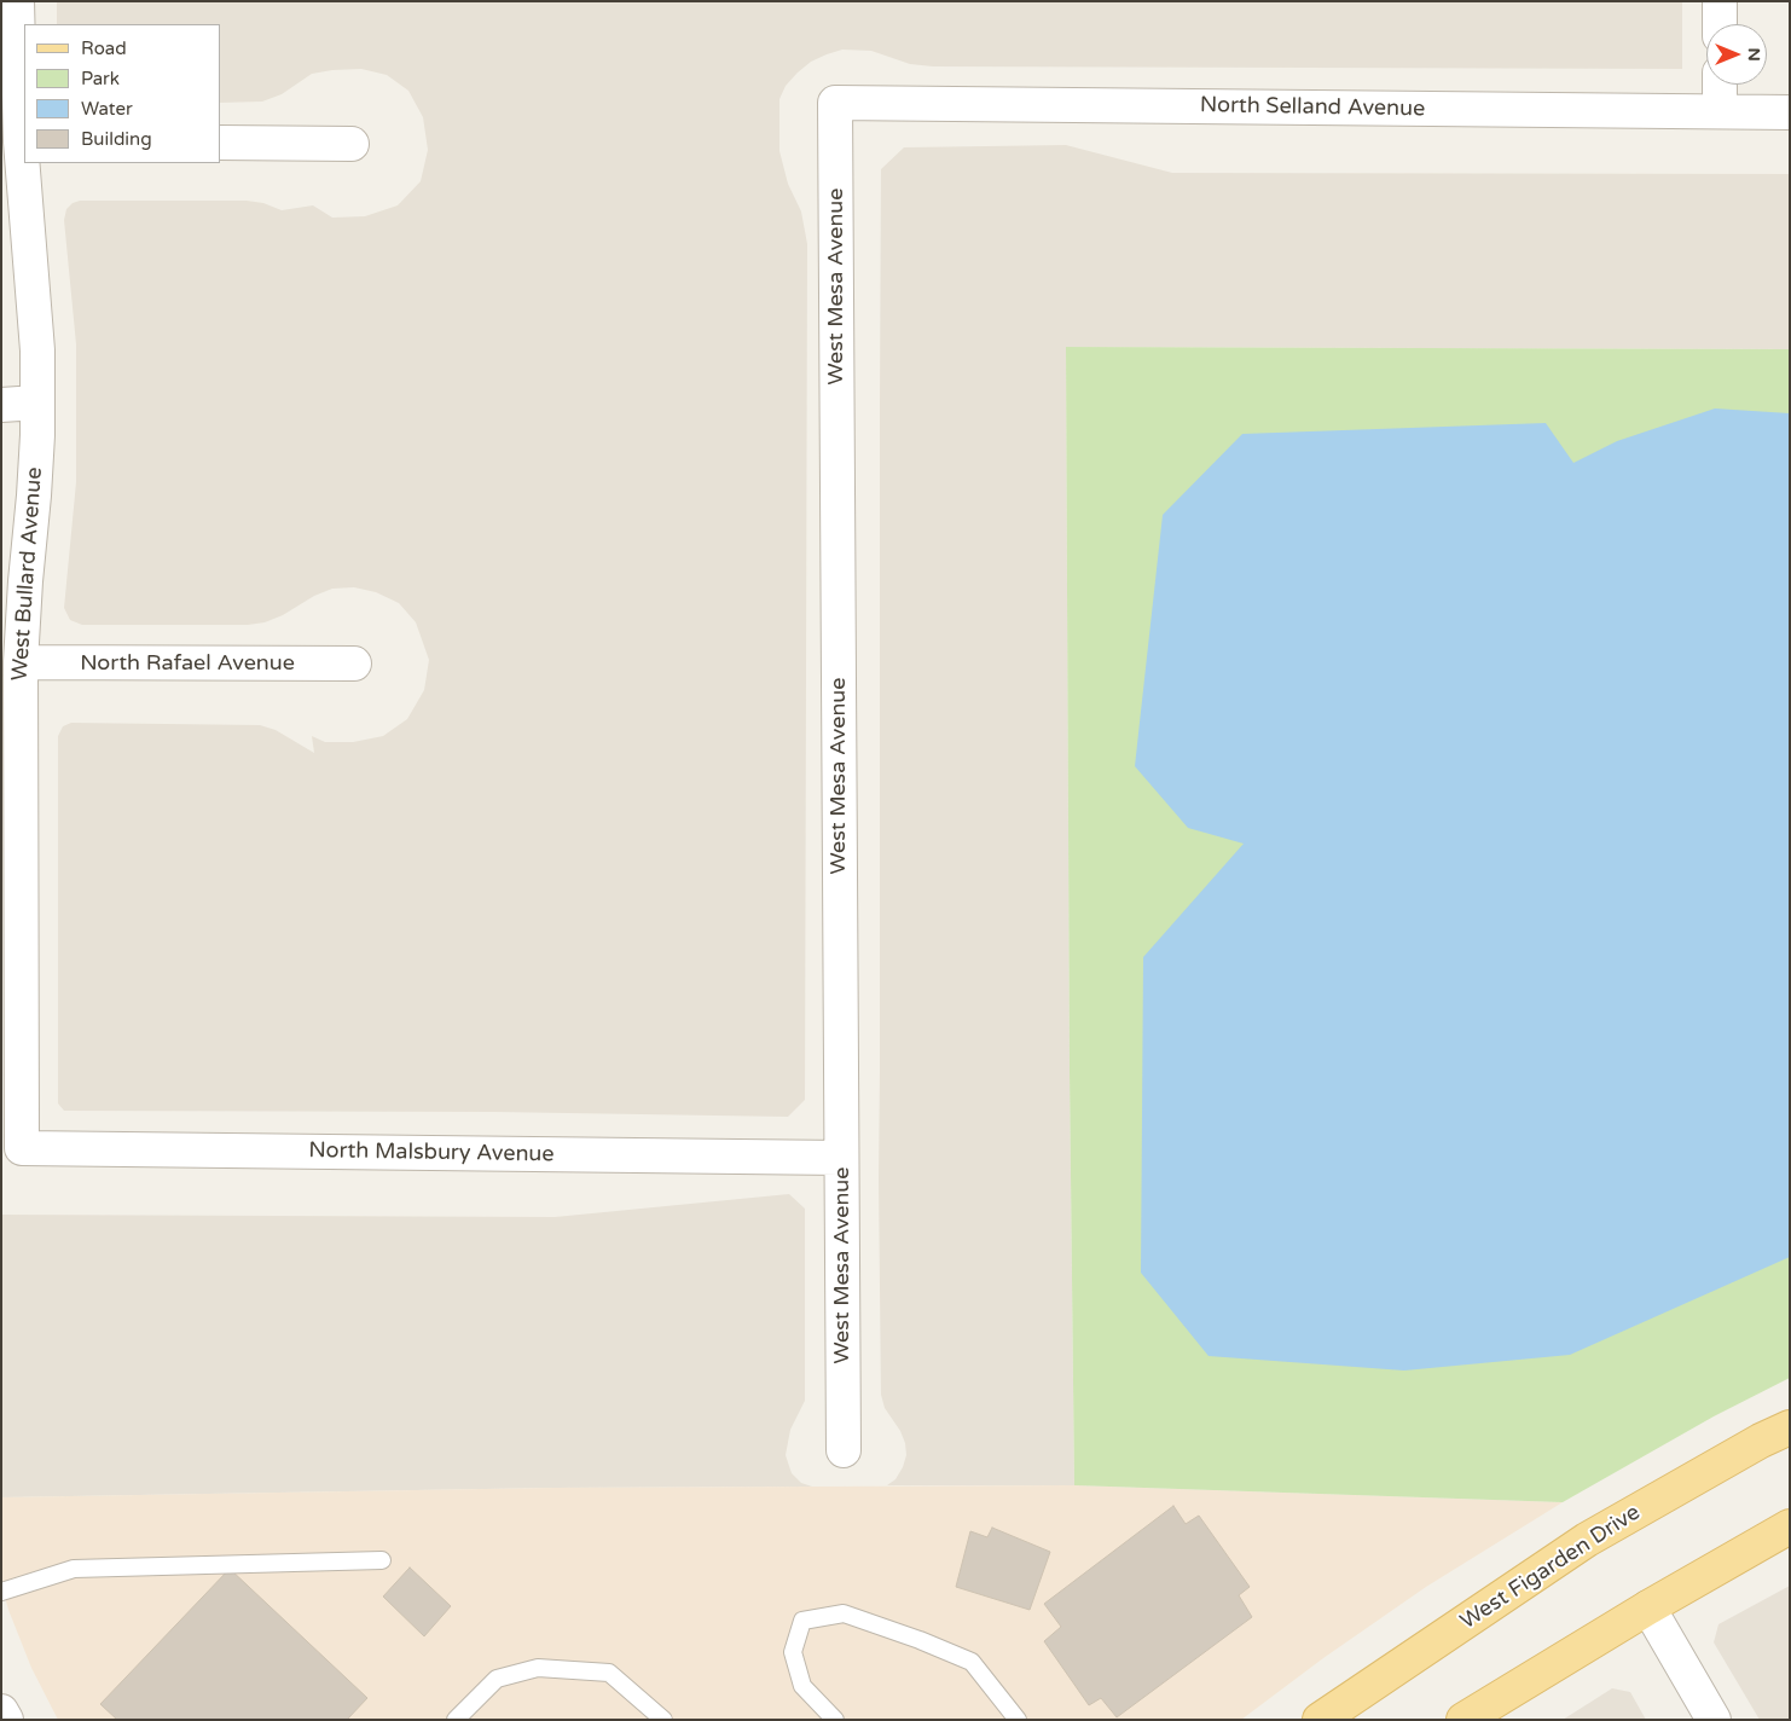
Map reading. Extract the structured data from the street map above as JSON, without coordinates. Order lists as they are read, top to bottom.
{
  "streets": {
    "main road": ["West Figarden Drive"],
    "street": [
      "North Selland Avenue",
      "West Mesa Avenue",
      "West Bullard Avenue",
      "North Rafael Avenue",
      "North Malsbury Avenue"
    ]
  },
  "crossings": [
    ["North Selland Avenue", "West Mesa Avenue"],
    ["West Mesa Avenue", "North Malsbury Avenue"],
    ["West Bullard Avenue", "North Rafael Avenue"],
    ["West Bullard Avenue", "North Malsbury Avenue"]
  ],
  "legend": [
    "Road",
    "Park",
    "Water",
    "Building"
  ],
  "north": "right"
}
